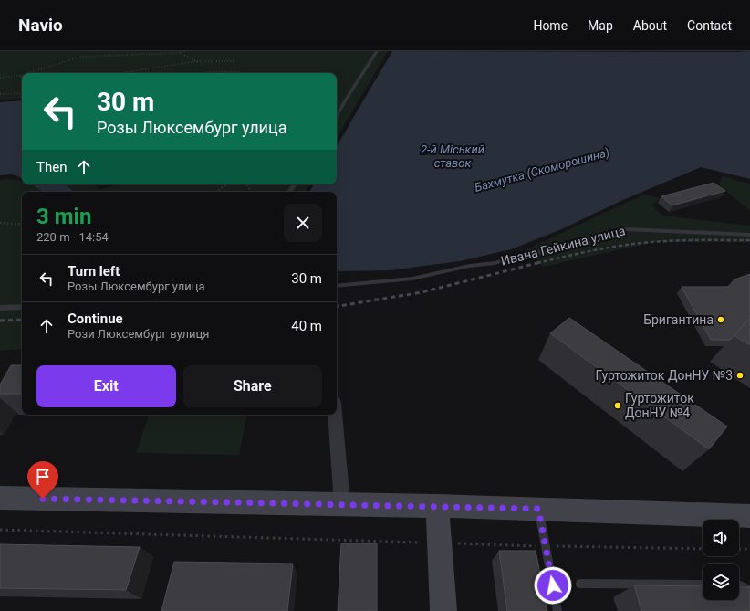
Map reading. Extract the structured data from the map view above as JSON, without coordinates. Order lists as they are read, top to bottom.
{
  "streets": {
    "lane": ["Ивана Гейкина улица"]
  },
  "water": ["2-й Міський ставок", "Бахмутка (Скоморошина)"],
  "places": ["Бригантина", "Гуртожиток ДонНУ №3", "Гуртожиток ДонНУ №4"],
  "page": {
    "header": "Navio",
    "nav": [
      "Home",
      "Map",
      "About",
      "Contact"
    ],
    "turn": ["30 m", "Розы Люксембург улица"],
    "then": "Then",
    "heading": ["3 min", "220 m · 14:54"],
    "list": [
      {
        "name": "Turn left",
        "note": "Розы Люксембург улица",
        "value": "30 m"
      },
      {
        "name": "Continue",
        "note": "Рози Люксембург вулиця",
        "value": "40 m"
      }
    ],
    "buttons": ["Exit", "Share"]
  }
}
